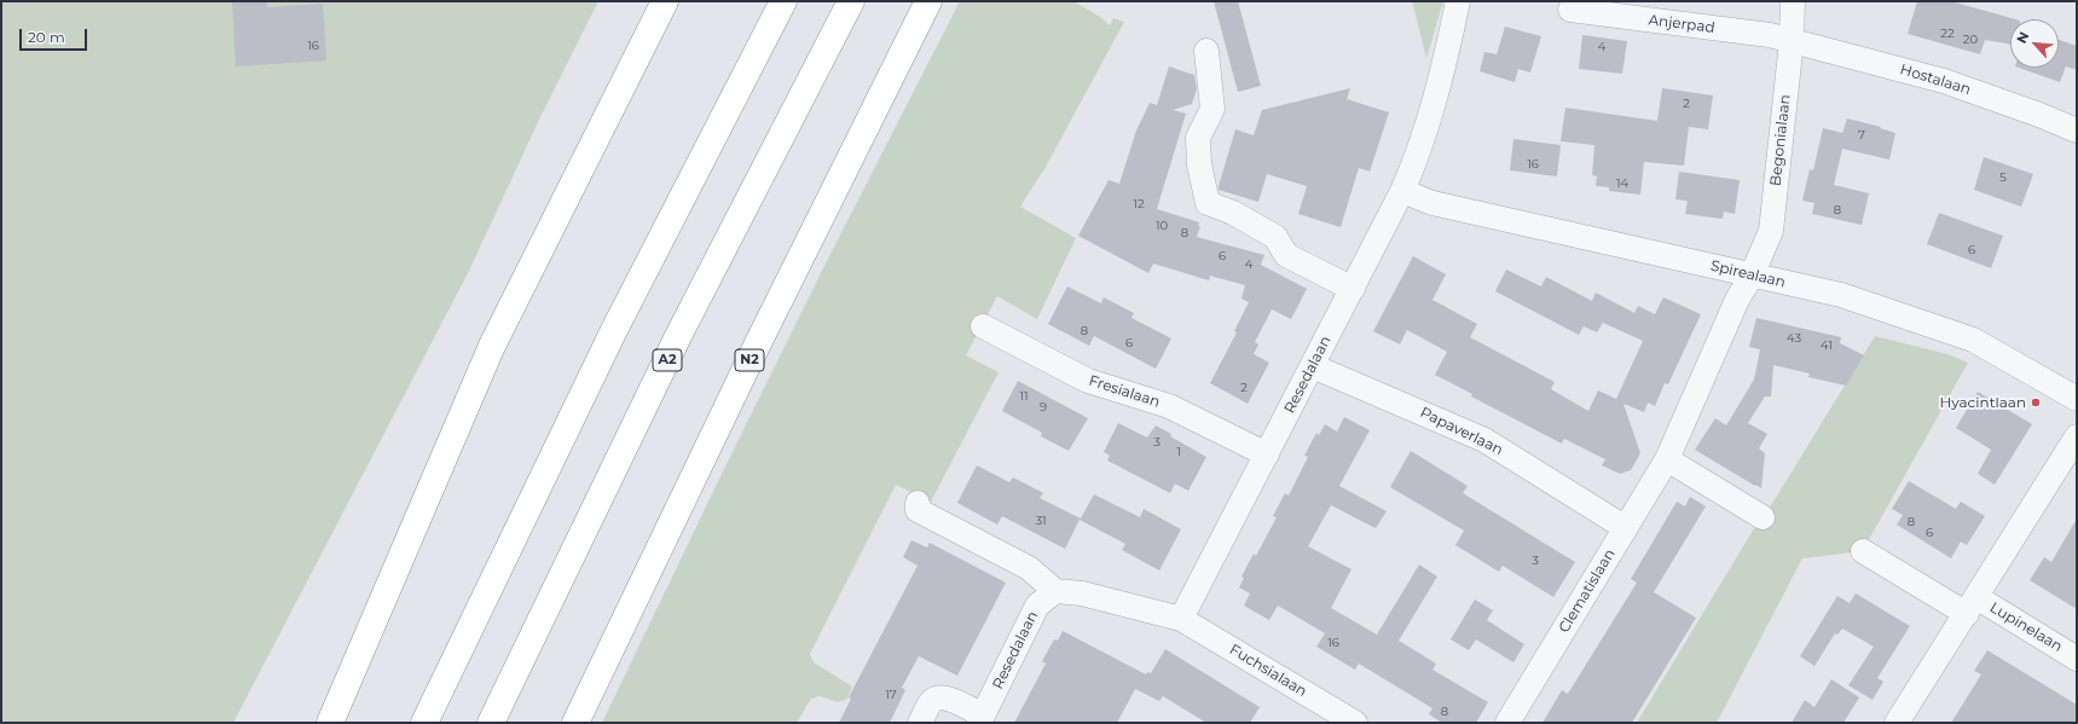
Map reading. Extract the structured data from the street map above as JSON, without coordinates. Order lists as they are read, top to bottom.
{
  "streets": {
    "highway": ["A2", "N2"],
    "street": [
      "Anjerpad",
      "Hostalaan",
      "Begonialaan",
      "Spirealaan",
      "Resedalaan",
      "Fresialaan",
      "Papaverlaan",
      "Clematislaan",
      "Lupinelaan",
      "Fuchsialaan"
    ]
  },
  "crossings": [
    ["Anjerpad", "Hostalaan"],
    ["Anjerpad", "Begonialaan"],
    ["Hostalaan", "Begonialaan"],
    ["Begonialaan", "Spirealaan"],
    ["Begonialaan", "Clematislaan"],
    ["Spirealaan", "Resedalaan"],
    ["Spirealaan", "Clematislaan"],
    ["Resedalaan", "Fresialaan"],
    ["Resedalaan", "Papaverlaan"],
    ["Resedalaan", "Fuchsialaan"],
    ["Papaverlaan", "Clematislaan"]
  ],
  "places": ["Hyacintlaan"],
  "house_numbers": [
    "22",
    "20",
    "16",
    "4",
    "2",
    "7",
    "16",
    "5",
    "14",
    "12",
    "8",
    "10",
    "8",
    "6",
    "6",
    "4",
    "8",
    "43",
    "6",
    "41",
    "2",
    "11",
    "9",
    "3",
    "1",
    "31",
    "8",
    "6",
    "3",
    "16",
    "17",
    "8"
  ],
  "scale_bar": "20 m",
  "north": "top left"
}
